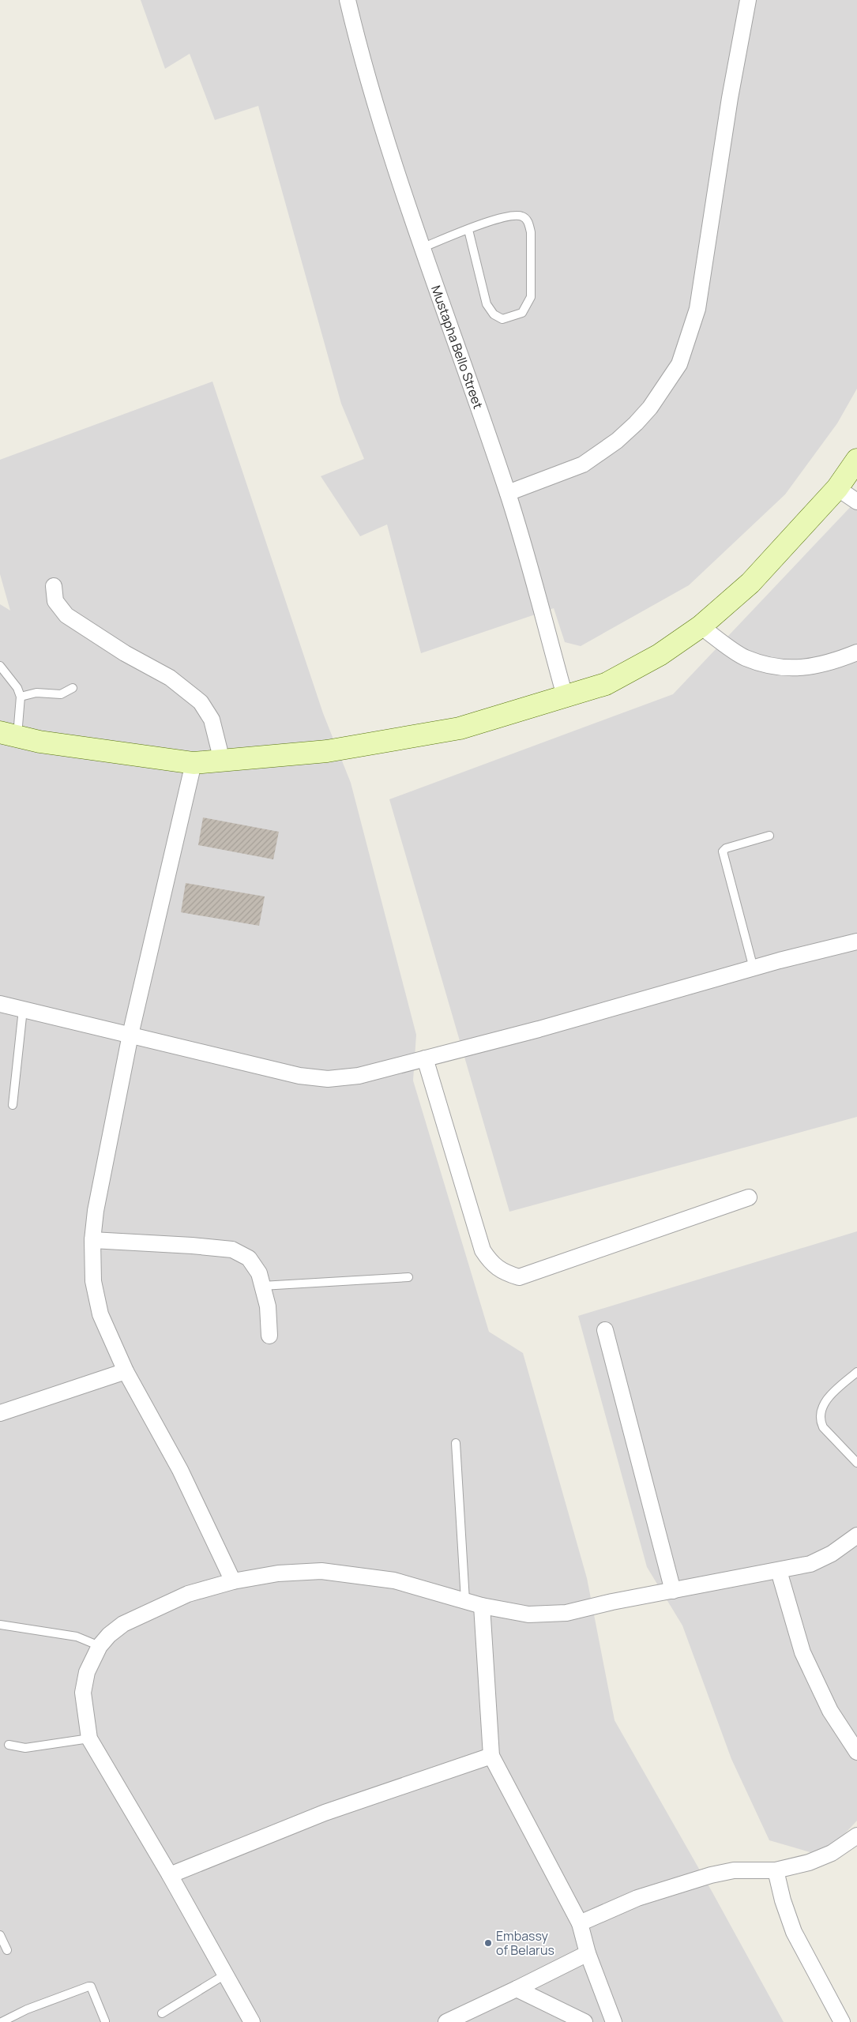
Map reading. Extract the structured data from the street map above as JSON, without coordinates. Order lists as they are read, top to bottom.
{
  "streets": {
    "street": ["Mustapha Bello Street"]
  },
  "places": ["Embassy of Belarus"]
}
